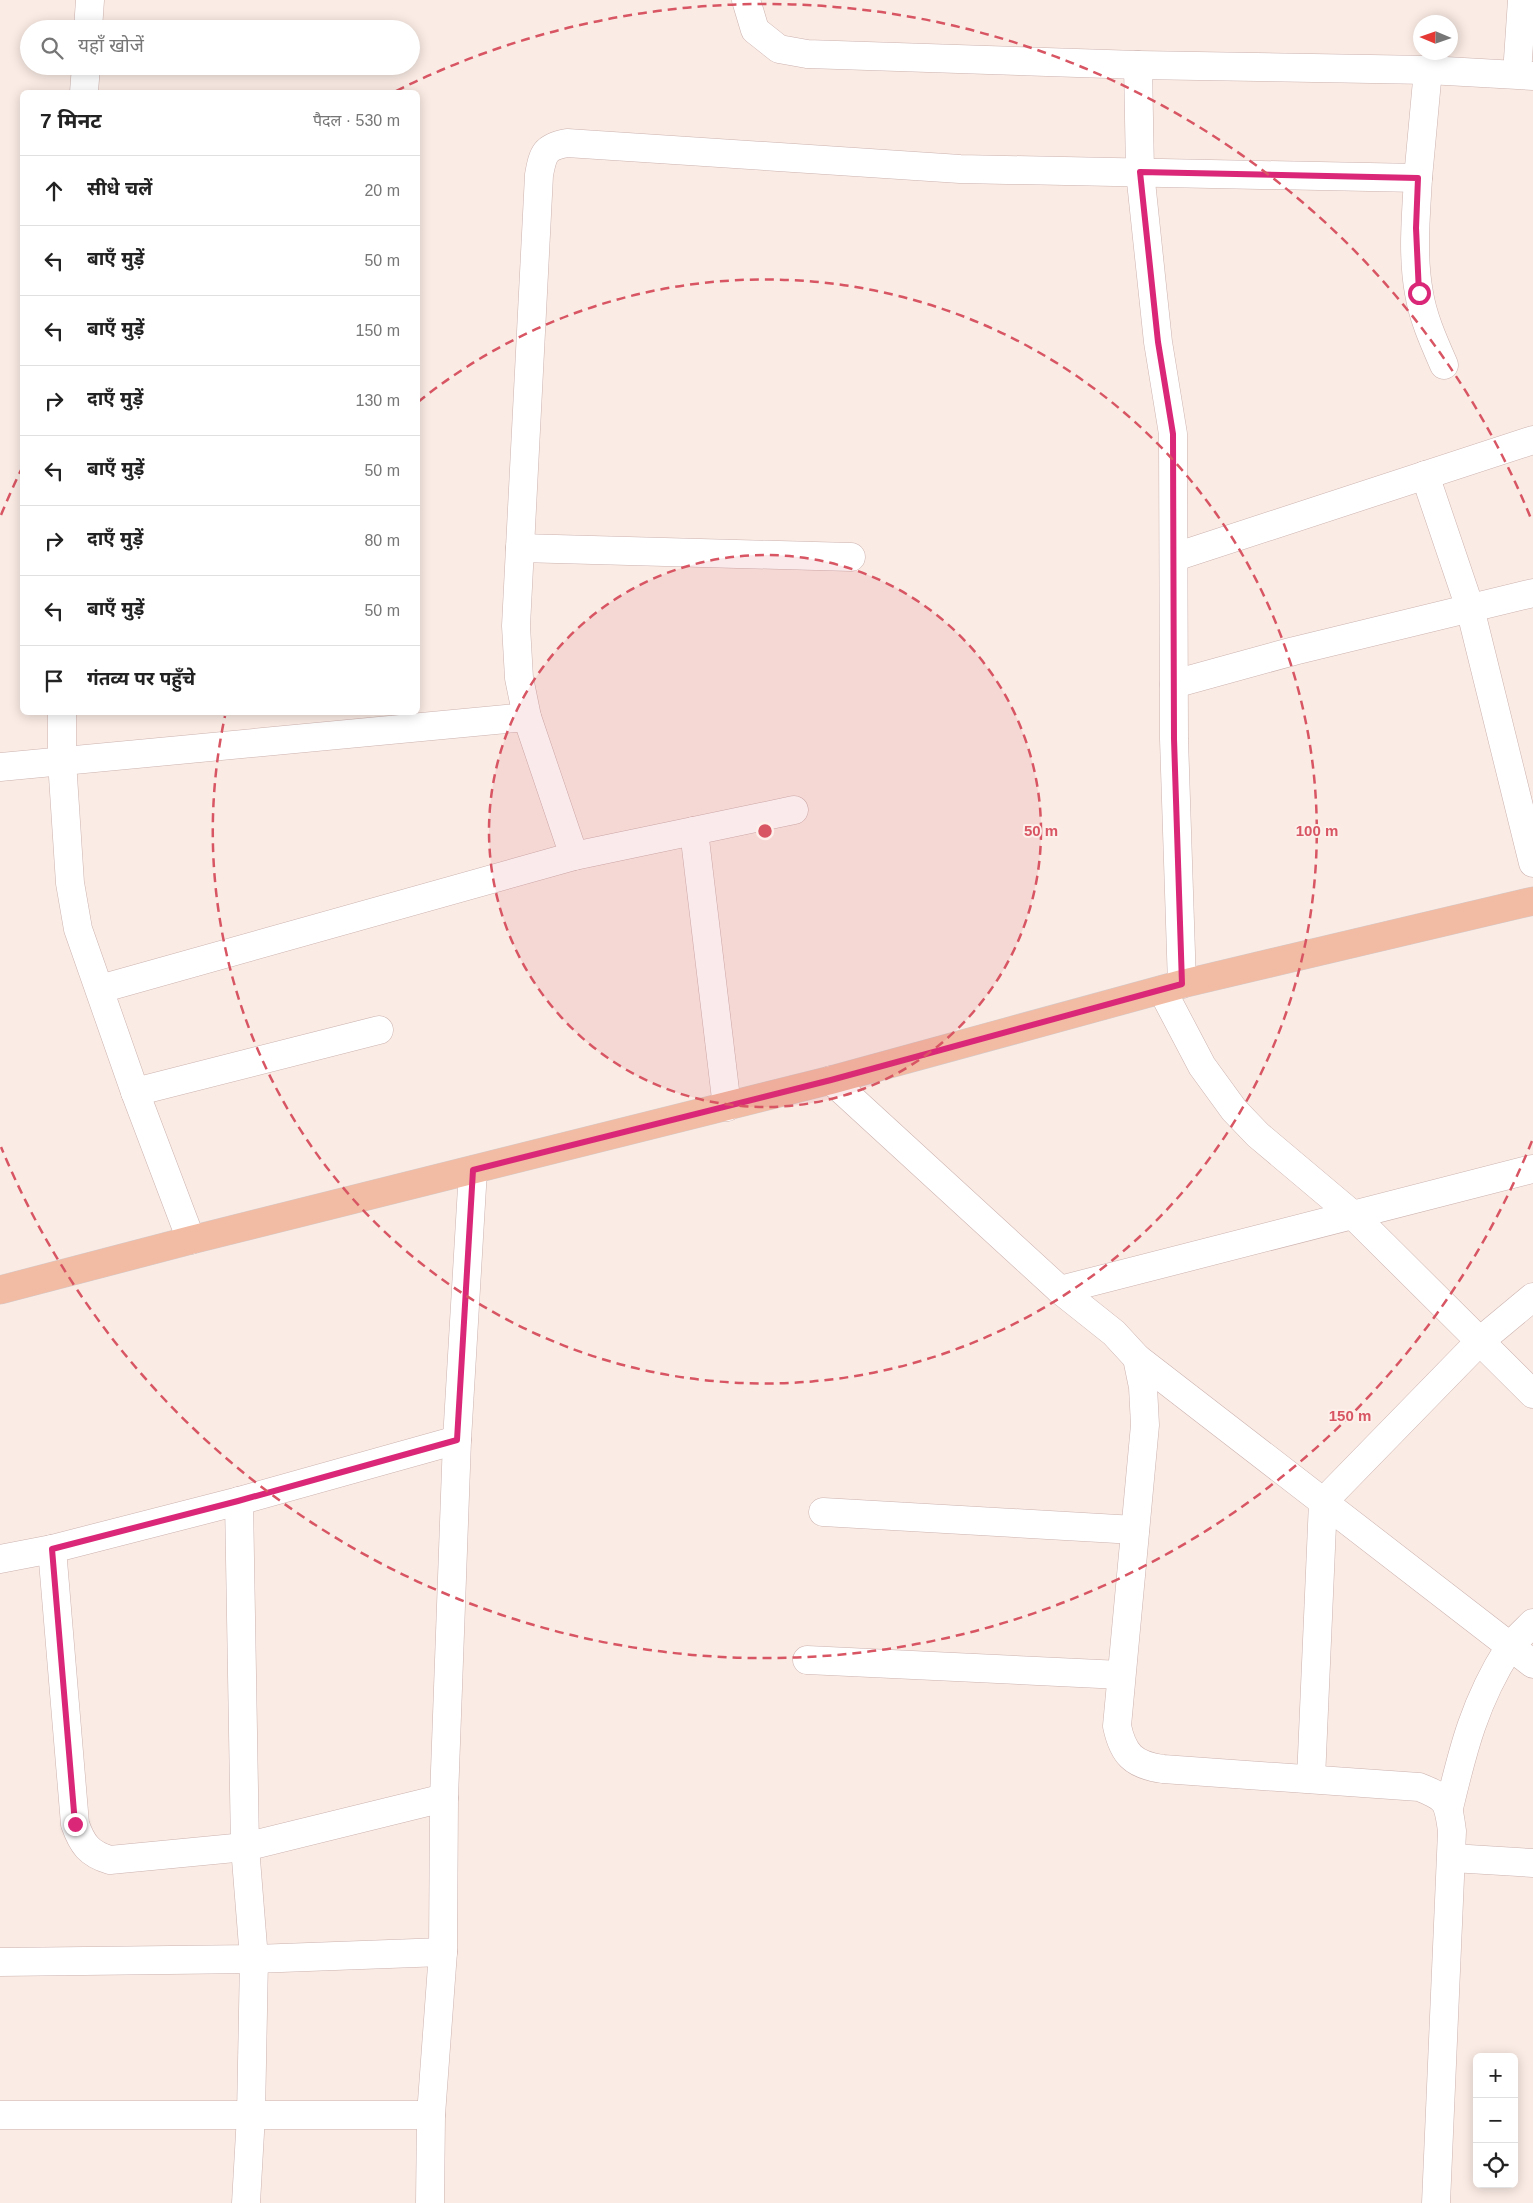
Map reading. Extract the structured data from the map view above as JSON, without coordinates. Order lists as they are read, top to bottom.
{
  "north": "left",
  "page": {
    "search": "यहाँ खोजें",
    "heading": ["7 मिनट", "पैदल · 530 m"],
    "list": [
      ["सीधे चलें", "20 m"],
      ["बाएँ मुड़ें", "50 m"],
      ["बाएँ मुड़ें", "150 m"],
      ["दाएँ मुड़ें", "130 m"],
      ["बाएँ मुड़ें", "50 m"],
      ["दाएँ मुड़ें", "80 m"],
      ["बाएँ मुड़ें", "50 m"],
      "गंतव्य पर पहुँचे"
    ],
    "map_buttons": ["+", "−"]
  },
  "rings": ["50 m", "100 m", "150 m"]
}
